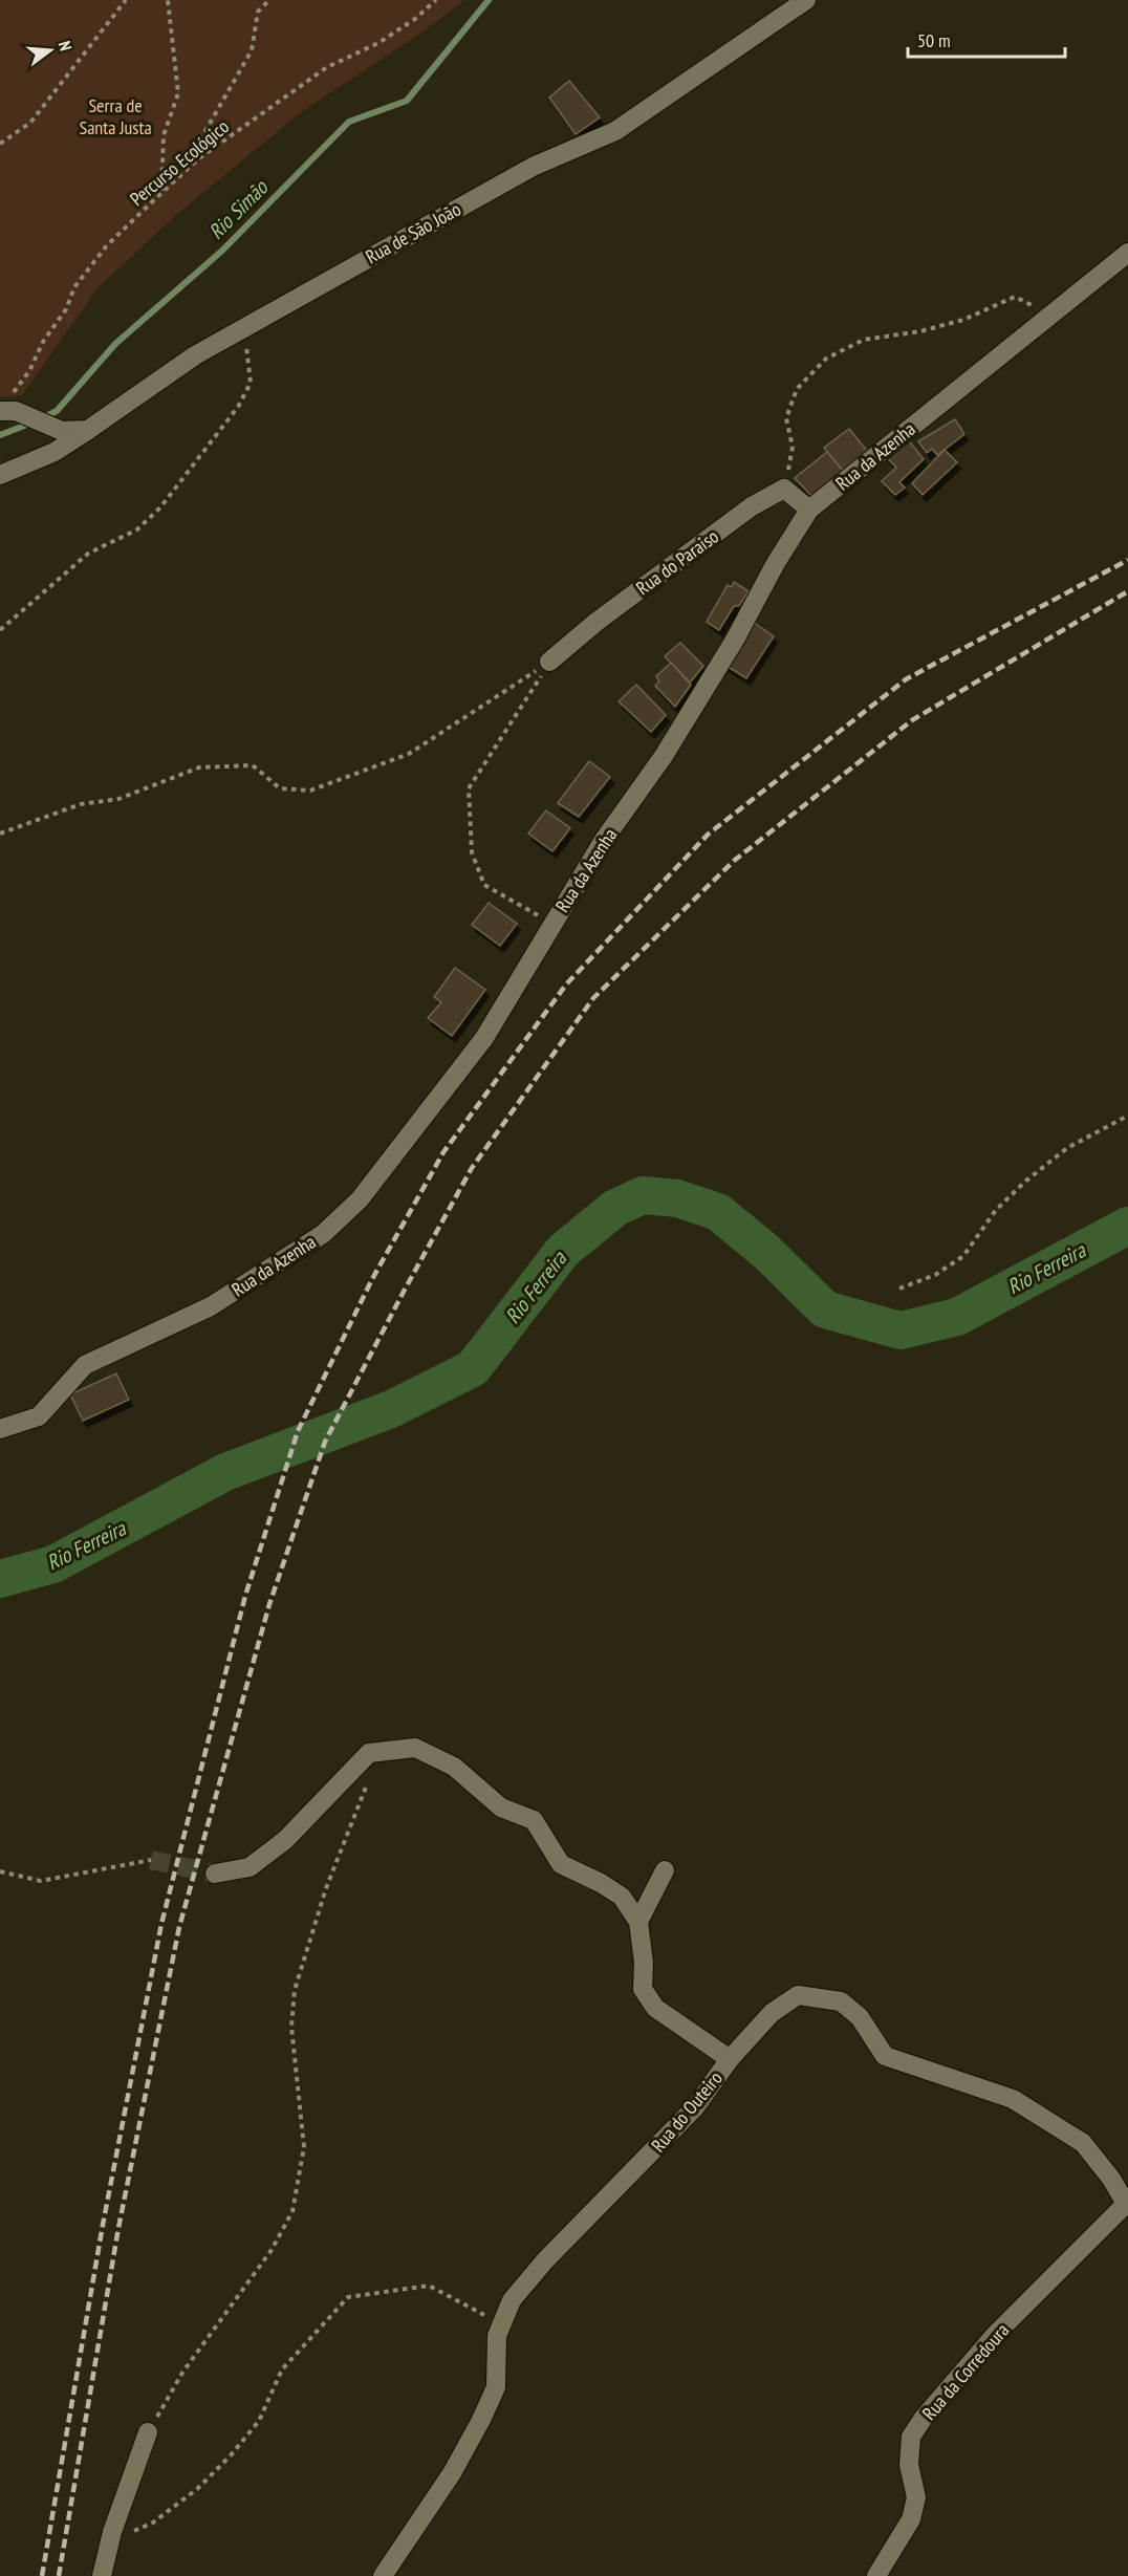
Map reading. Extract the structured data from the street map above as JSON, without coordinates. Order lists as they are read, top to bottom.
{
  "streets": {
    "street": [
      "Rua de São João",
      "Rua da Azenha",
      "Rua do Paraiso",
      "Rua do Outeiro",
      "Rua da Corredoura"
    ],
    "path": ["Percurso Ecológico"]
  },
  "crossings": [
    ["Rua do Outeiro", "Rua da Corredoura"]
  ],
  "water": ["Rio Simão", "Rio Ferreira"],
  "parks": ["Serra de Santa Justa"],
  "scale_bar": "50 m",
  "north": "right"
}
